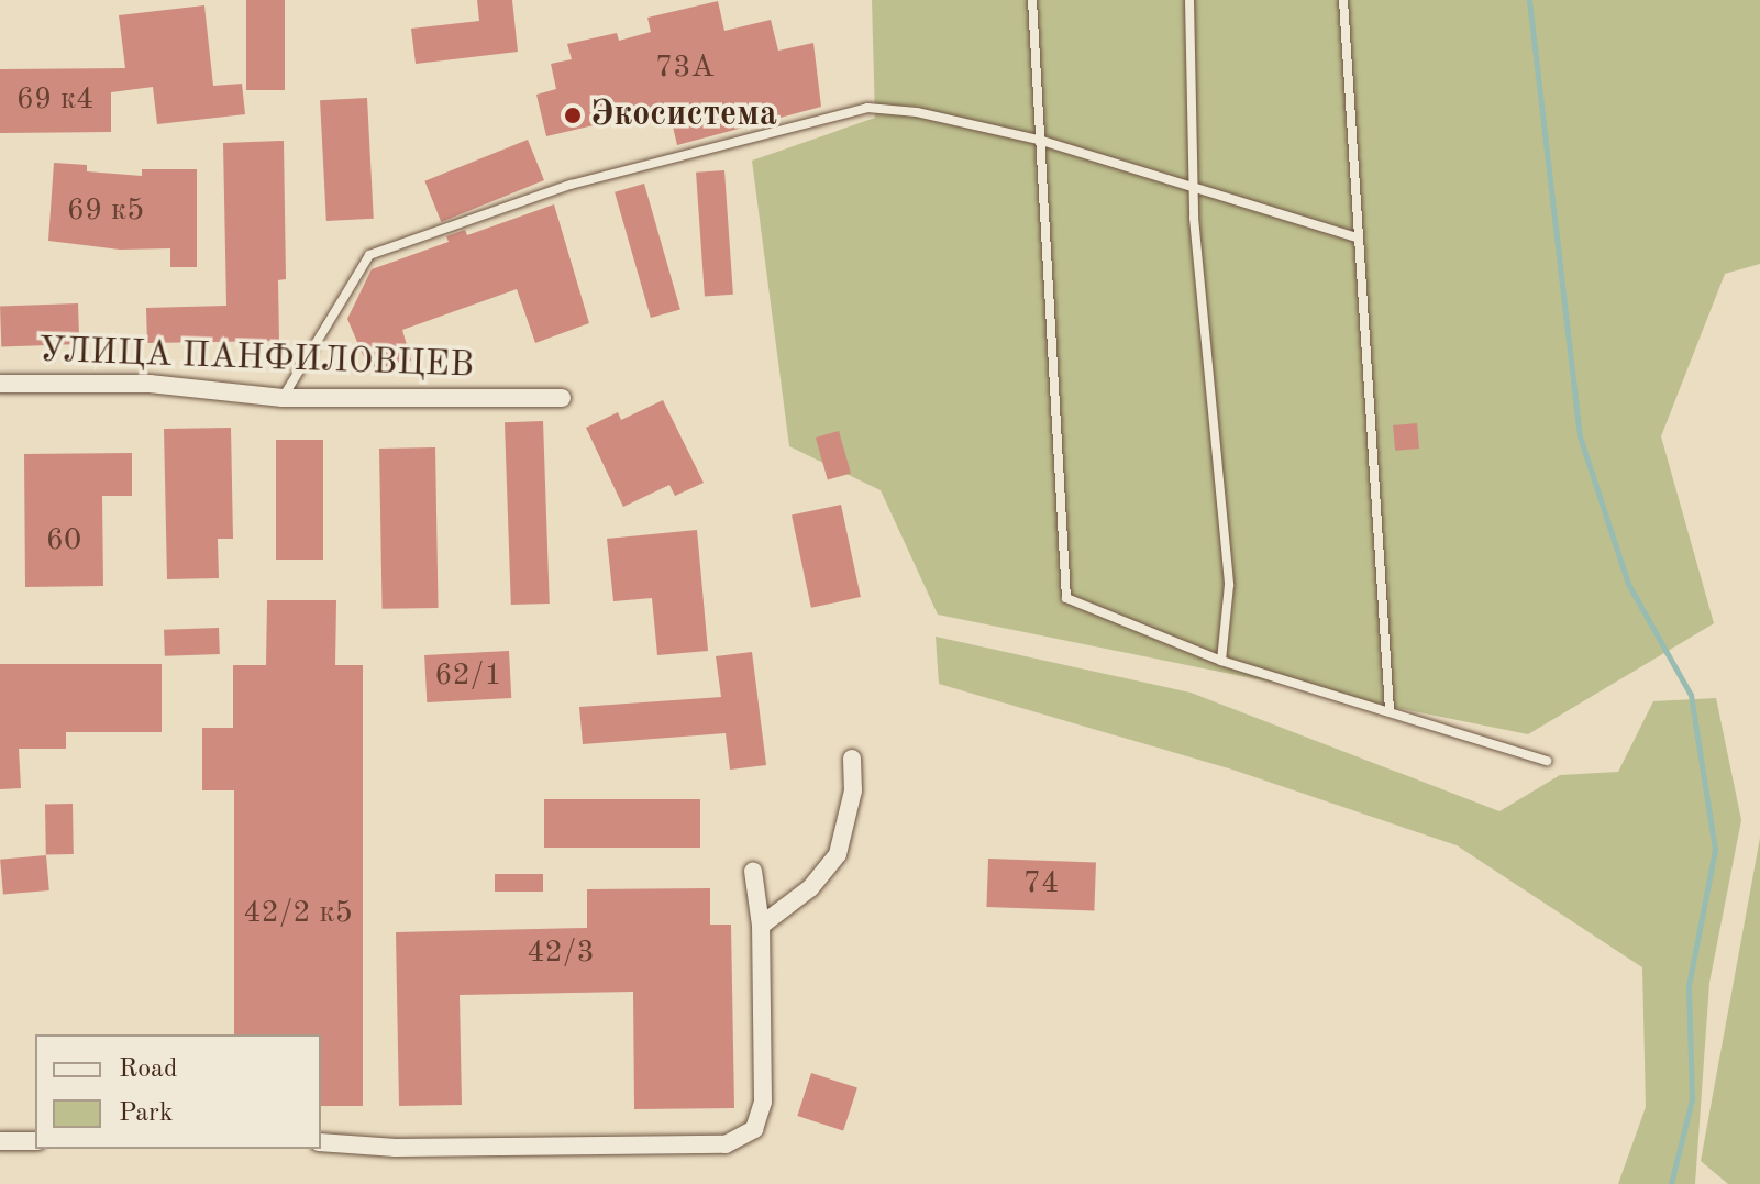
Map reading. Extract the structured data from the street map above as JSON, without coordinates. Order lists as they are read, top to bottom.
{
  "streets": {
    "street": ["УЛИЦА ПАНФИЛОВЦЕВ"]
  },
  "places": ["Экосистема"],
  "house_numbers": [
    "73А",
    "69 к4",
    "69 к5",
    "60",
    "62/1",
    "74",
    "42/2 к5",
    "42/3"
  ],
  "legend": ["Road", "Park"]
}
